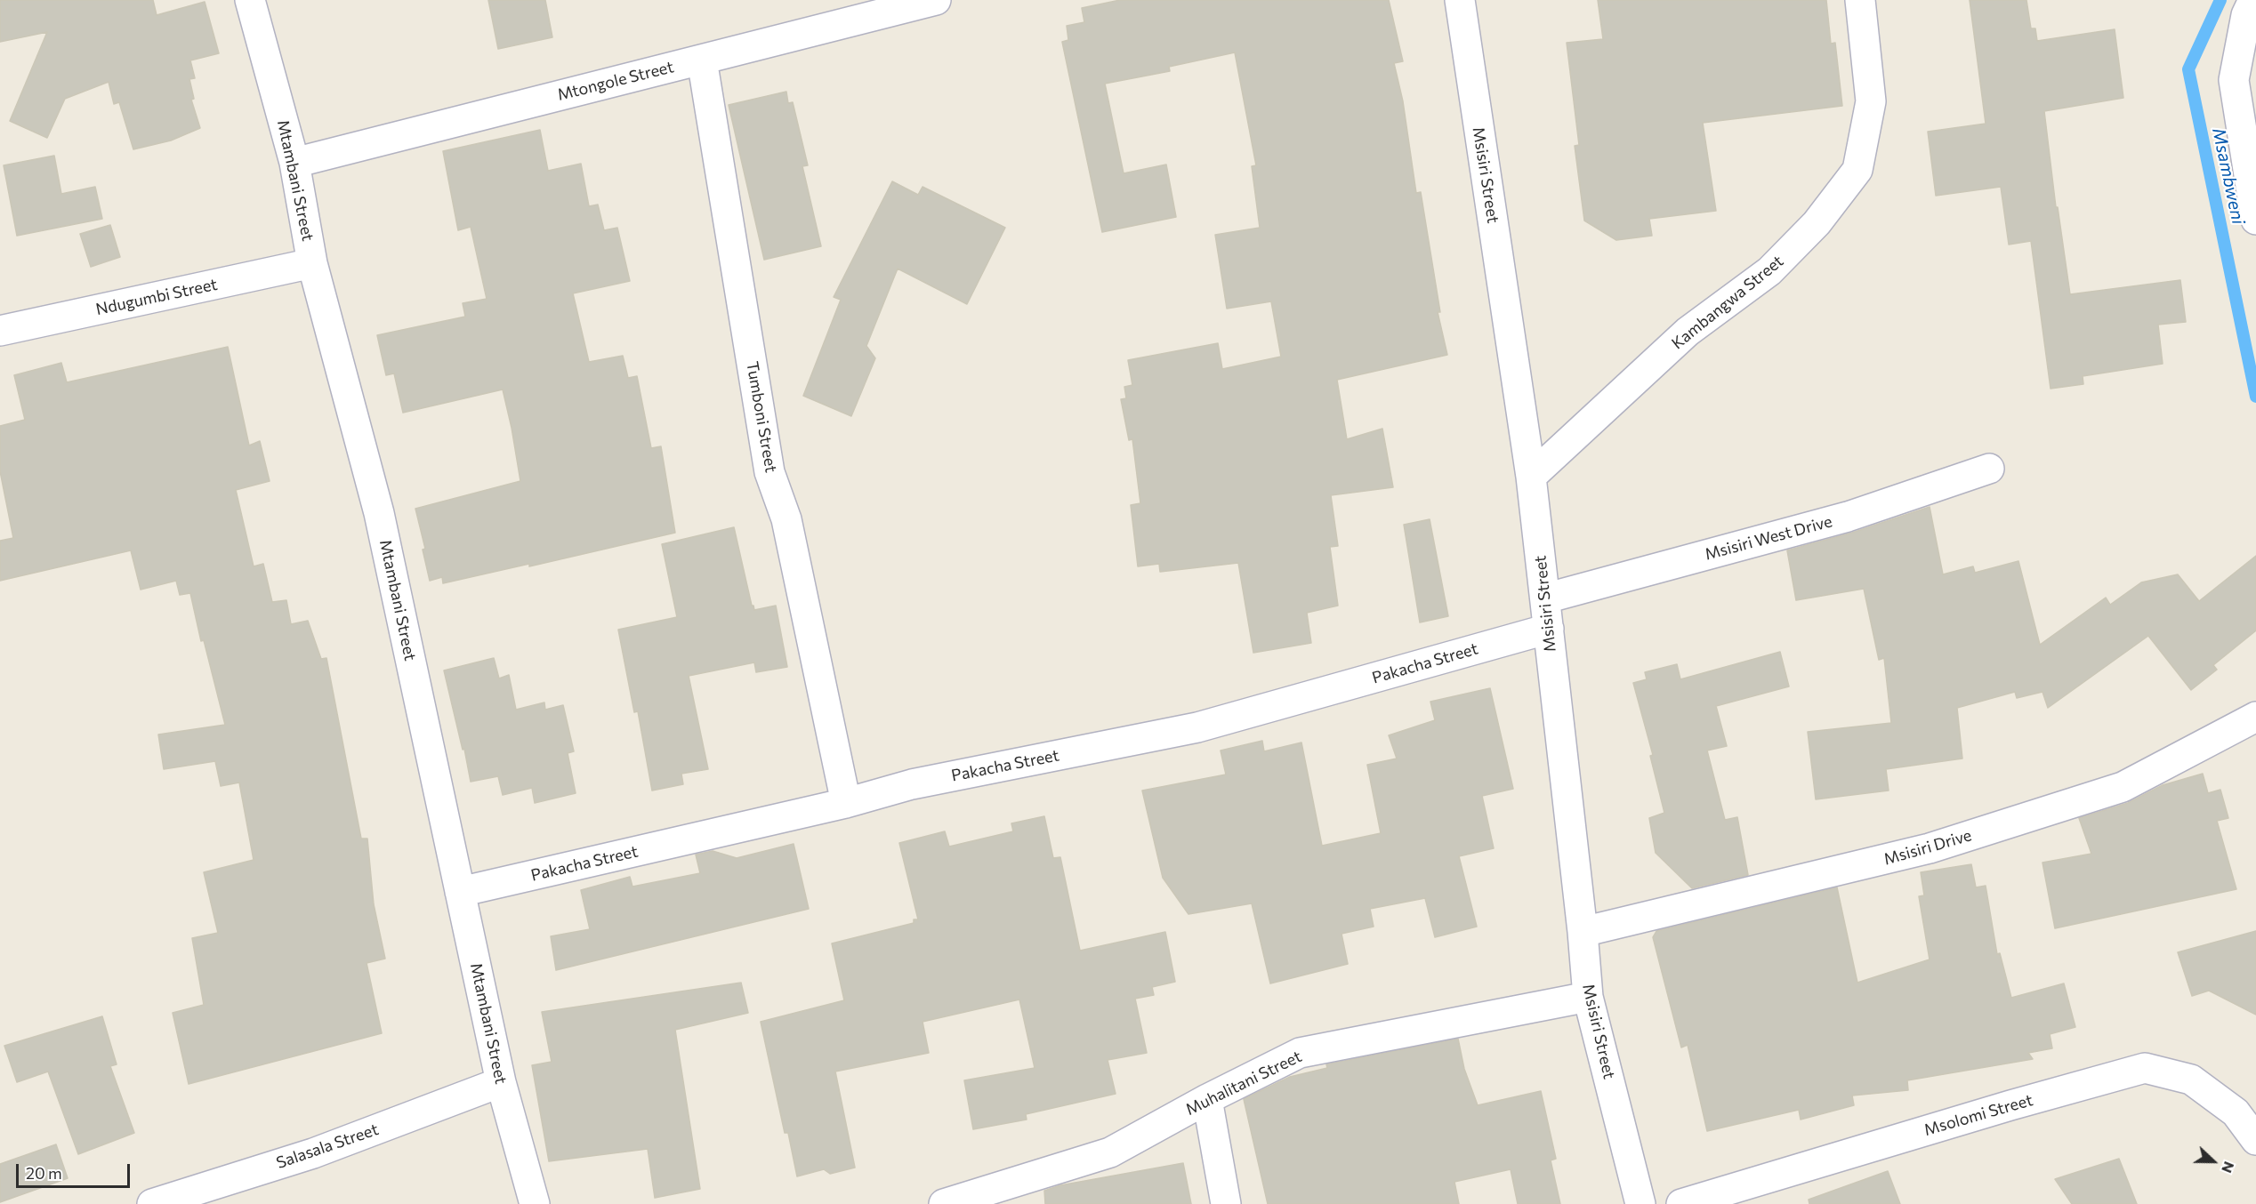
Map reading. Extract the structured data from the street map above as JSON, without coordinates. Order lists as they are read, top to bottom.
{
  "streets": {
    "street": [
      "Mtongole Street",
      "Msisiri Street",
      "Mtambani Street",
      "Ndugumbi Street",
      "Kambangwa Street",
      "Tumboni Street",
      "Msisiri West Drive",
      "Pakacha Street",
      "Msisiri Drive",
      "Muhalitani Street",
      "Msolomi Street",
      "Salasala Street"
    ]
  },
  "crossings": [
    ["Mtongole Street", "Mtambani Street"],
    ["Mtongole Street", "Tumboni Street"],
    ["Msisiri Street", "Kambangwa Street"],
    ["Msisiri Street", "Msisiri West Drive"],
    ["Msisiri Street", "Pakacha Street"],
    ["Msisiri Street", "Msisiri Drive"],
    ["Msisiri Street", "Muhalitani Street"],
    ["Mtambani Street", "Ndugumbi Street"],
    ["Mtambani Street", "Pakacha Street"],
    ["Mtambani Street", "Salasala Street"],
    ["Tumboni Street", "Pakacha Street"]
  ],
  "water": ["Msambweni"],
  "scale_bar": "20 m",
  "north": "right"
}
